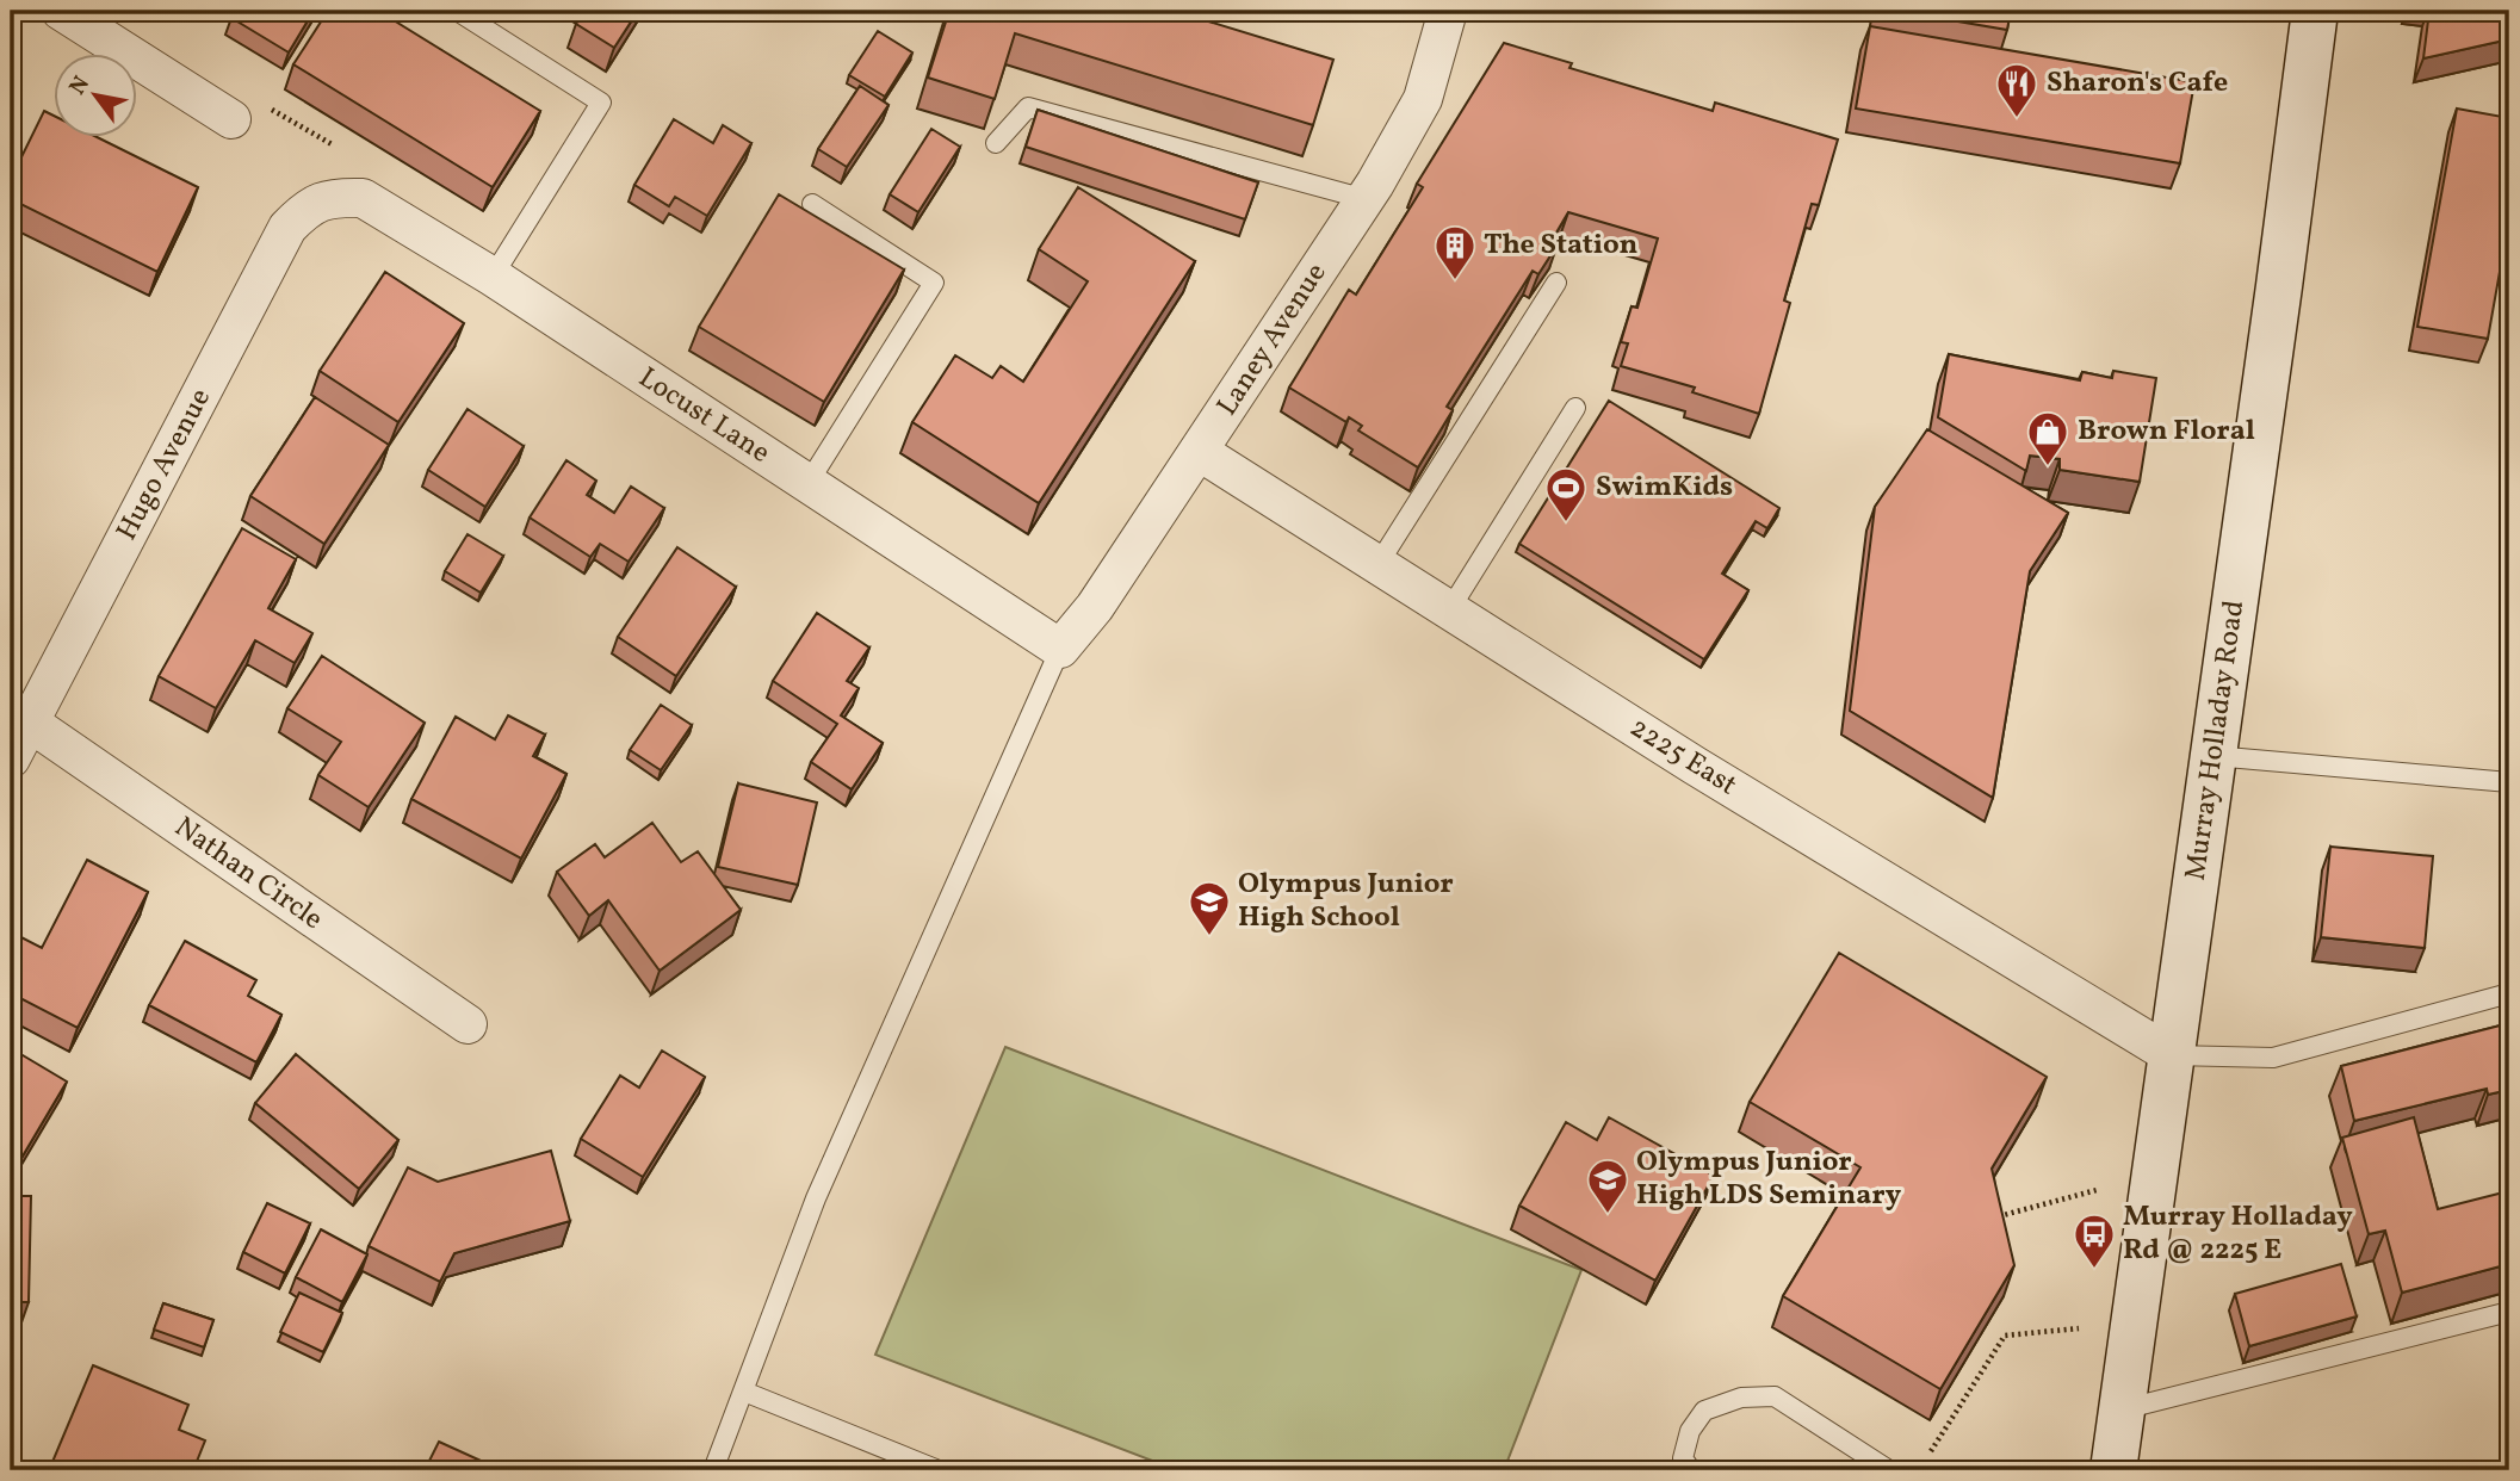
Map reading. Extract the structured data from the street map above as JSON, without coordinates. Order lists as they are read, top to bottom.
{
  "streets": {
    "main road": ["Murray Holladay Road"],
    "street": [
      "Laney Avenue",
      "Locust Lane",
      "Hugo Avenue",
      "2225 East",
      "Nathan Circle"
    ]
  },
  "crossings": [
    ["Laney Avenue", "Locust Lane"],
    ["Laney Avenue", "2225 East"],
    ["Locust Lane", "Hugo Avenue"],
    ["Hugo Avenue", "Nathan Circle"],
    ["Murray Holladay Road", "2225 East"]
  ],
  "places": {
    "restaurant": ["Sharon's Cafe"],
    "building": ["The Station"],
    "shop": ["Brown Floral"],
    "sports": ["SwimKids"],
    "school or university": ["Olympus Junior High School", "Olympus Junior High LDS Seminary"],
    "bus stop": ["Murray Holladay Rd @ 2225 E"]
  },
  "north": "top left"
}
